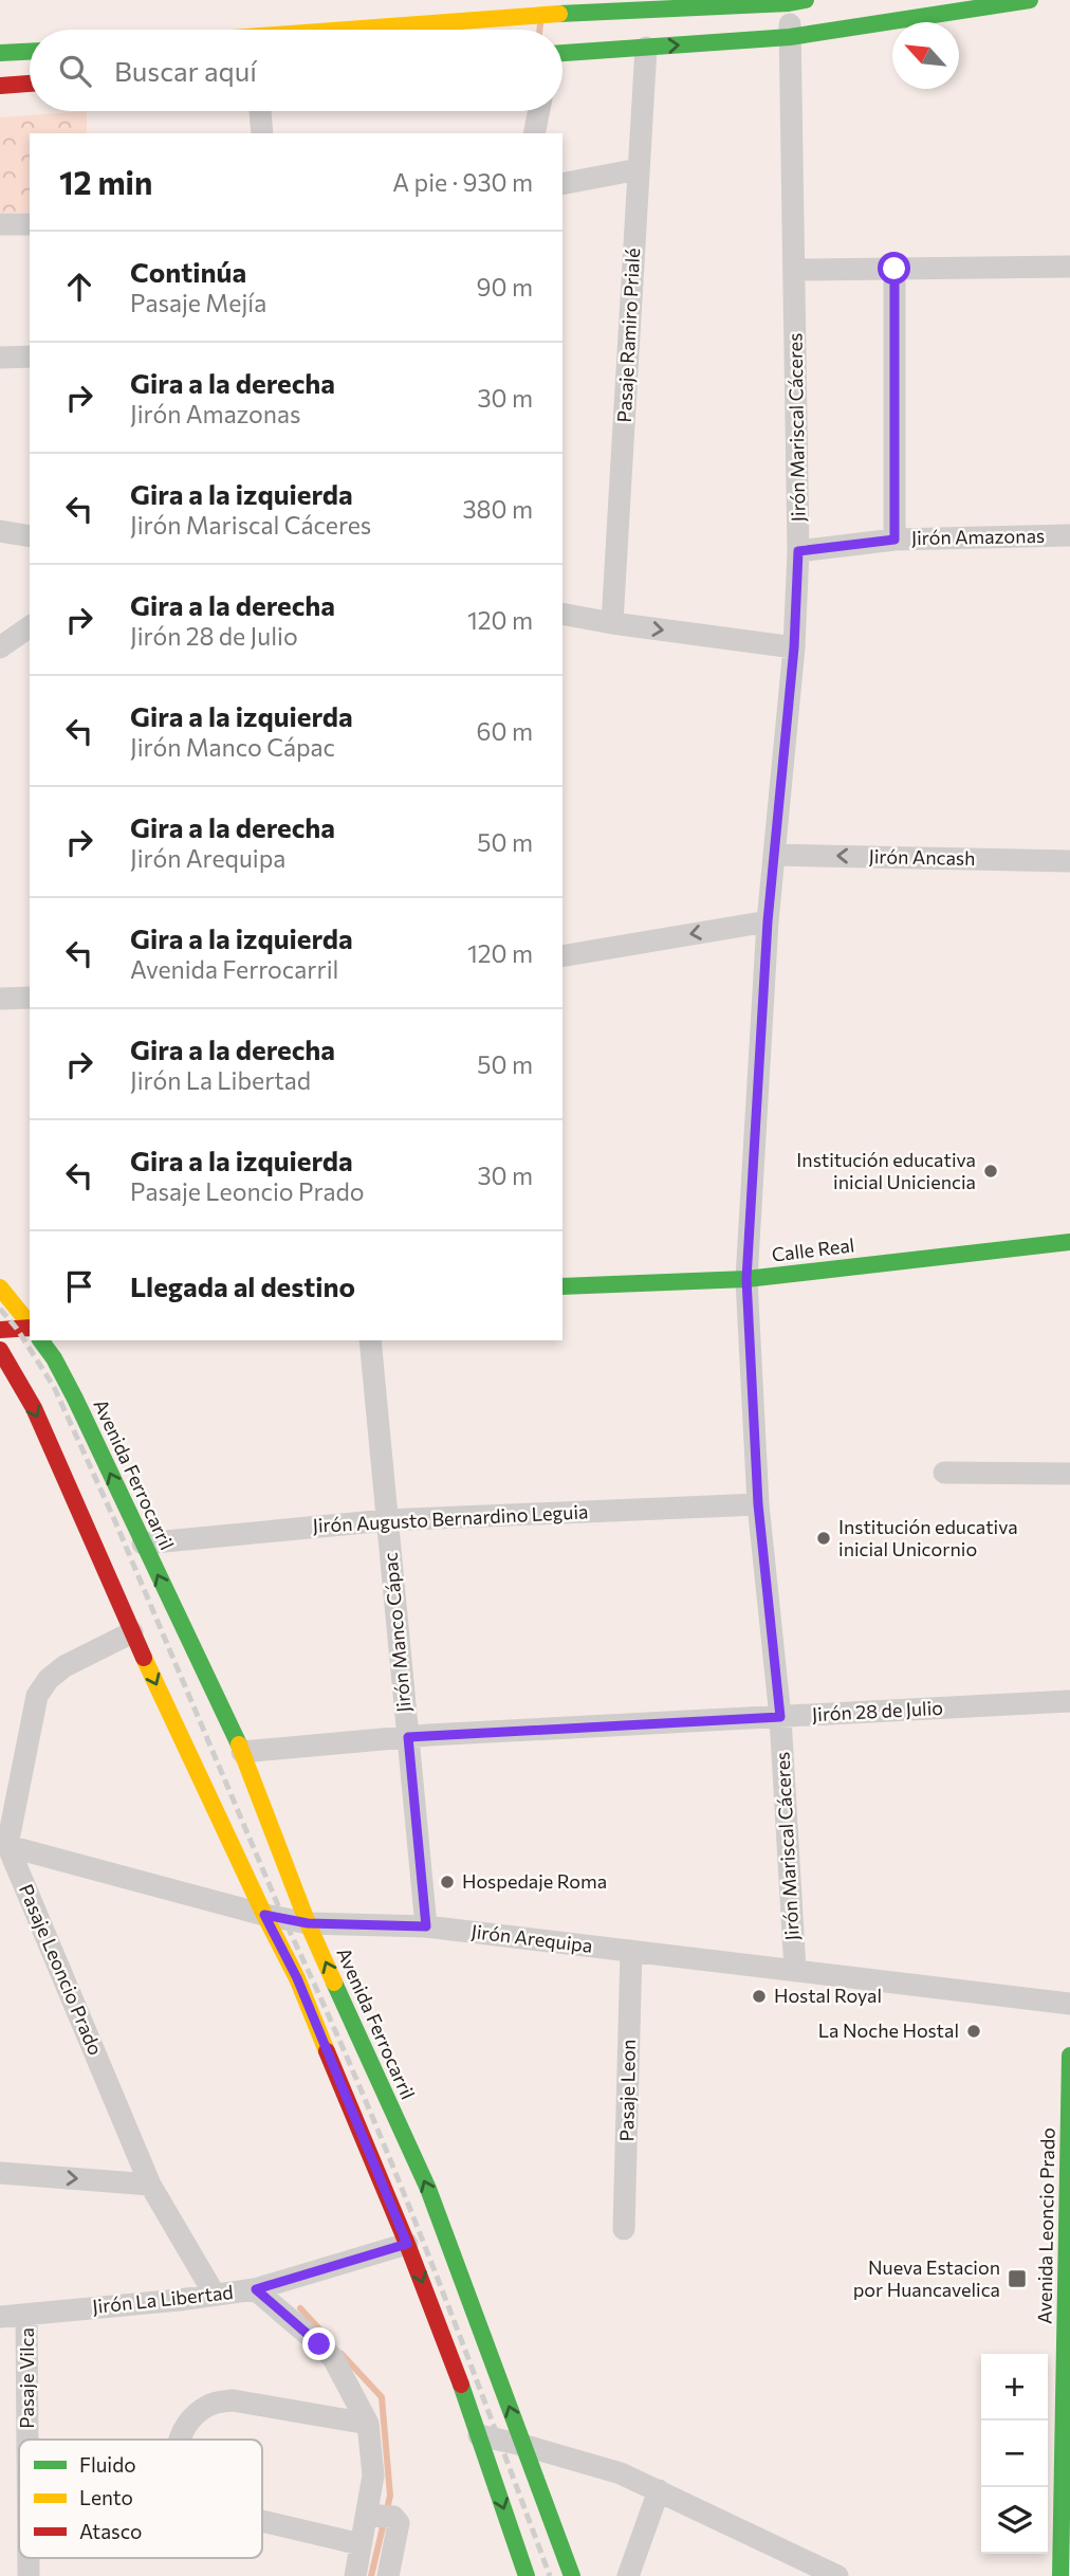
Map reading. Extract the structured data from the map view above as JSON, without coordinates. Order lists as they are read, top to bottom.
{
  "streets": {
    "main road": ["Calle Real", "Avenida Ferrocarril", "Avenida Leoncio Prado"],
    "street": [
      "Pasaje Ramiro Prialé",
      "Jirón Mariscal Cáceres",
      "Jirón Amazonas",
      "Jirón Ancash",
      "Jirón Augusto Bernardino Leguia",
      "Jirón Manco Cápac",
      "Jirón 28 de Julio",
      "Jirón Arequipa",
      "Pasaje Leoncio Prado",
      "Pasaje Leon",
      "Jirón La Libertad",
      "Pasaje Vilca"
    ]
  },
  "crossings": [
    ["Jirón Mariscal Cáceres", "Jirón Amazonas"],
    ["Jirón Mariscal Cáceres", "Jirón Ancash"],
    ["Jirón Mariscal Cáceres", "Calle Real"],
    ["Jirón Mariscal Cáceres", "Jirón Augusto Bernardino Leguia"],
    ["Jirón Mariscal Cáceres", "Jirón 28 de Julio"],
    ["Jirón Mariscal Cáceres", "Jirón Arequipa"],
    ["Avenida Ferrocarril", "Jirón Augusto Bernardino Leguia"],
    ["Avenida Ferrocarril", "Jirón 28 de Julio"],
    ["Avenida Ferrocarril", "Jirón Arequipa"],
    ["Jirón Augusto Bernardino Leguia", "Jirón Manco Cápac"],
    ["Jirón Manco Cápac", "Jirón 28 de Julio"],
    ["Jirón Manco Cápac", "Jirón Arequipa"],
    ["Jirón Arequipa", "Pasaje Leoncio Prado"],
    ["Jirón Arequipa", "Pasaje Leon"],
    ["Pasaje Leoncio Prado", "Jirón La Libertad"],
    ["Jirón La Libertad", "Pasaje Vilca"]
  ],
  "one_way": ["Jirón Ancash"],
  "places": {
    "other": [
      "Institución educativa inicial Uniciencia",
      "Institución educativa inicial Unicornio",
      "Hospedaje Roma",
      "Hostal Royal",
      "La Noche Hostal"
    ],
    "transit": ["Nueva Estacion por Huancavelica"]
  },
  "legend": ["Fluido", "Lento", "Atasco"],
  "north": "top left",
  "page": {
    "search": "Buscar aquí",
    "heading": ["12 min", "A pie · 930 m"],
    "list": [
      ["Continúa", "Pasaje Mejía", "90 m"],
      ["Gira a la derecha", "Jirón Amazonas", "30 m"],
      ["Gira a la izquierda", "Jirón Mariscal Cáceres", "380 m"],
      ["Gira a la derecha", "Jirón 28 de Julio", "120 m"],
      ["Gira a la izquierda", "Jirón Manco Cápac", "60 m"],
      ["Gira a la derecha", "Jirón Arequipa", "50 m"],
      ["Gira a la izquierda", "Avenida Ferrocarril", "120 m"],
      ["Gira a la derecha", "Jirón La Libertad", "50 m"],
      ["Gira a la izquierda", "Pasaje Leoncio Prado", "30 m"],
      "Llegada al destino"
    ],
    "map_buttons": ["+", "−"]
  }
}
